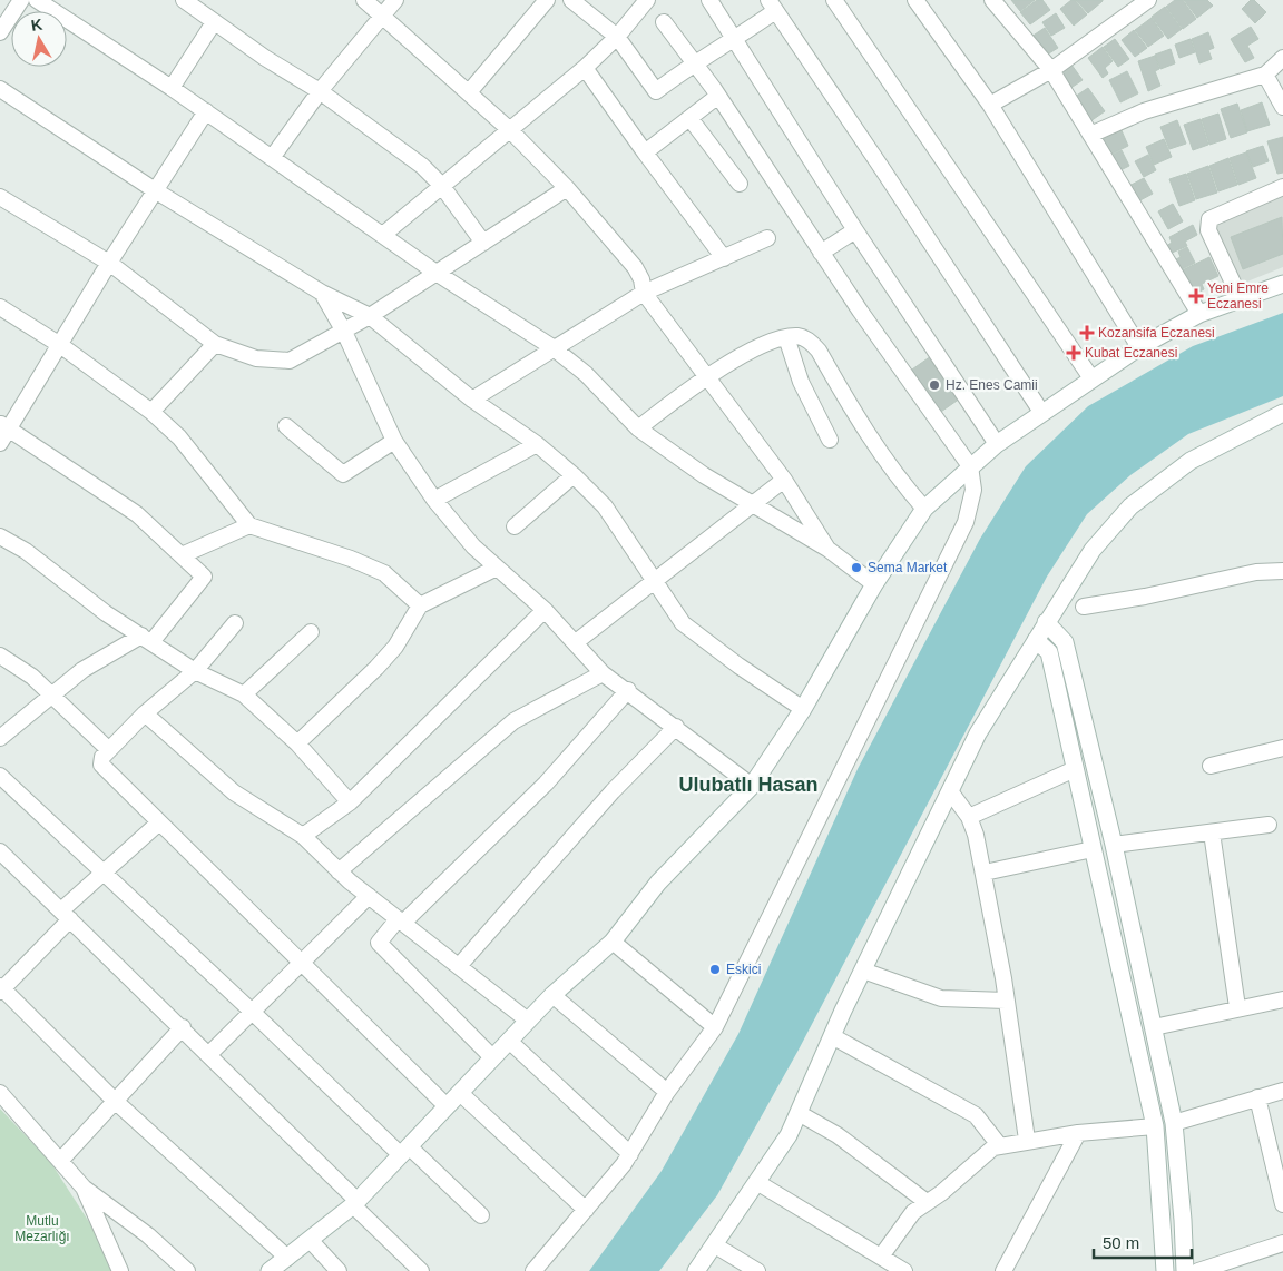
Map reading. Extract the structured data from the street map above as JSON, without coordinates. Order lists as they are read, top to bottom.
{
  "districts": ["Ulubatlı Hasan"],
  "parks": ["Mutlu Mezarlığı"],
  "places": {
    "health": ["Yeni Emre Eczanesi", "Kozansifa Eczanesi", "Kubat Eczanesi"],
    "other": ["Hz. Enes Camii", "Sema Market", "Eskici"]
  },
  "scale_bar": "50 m",
  "north": "top"
}
